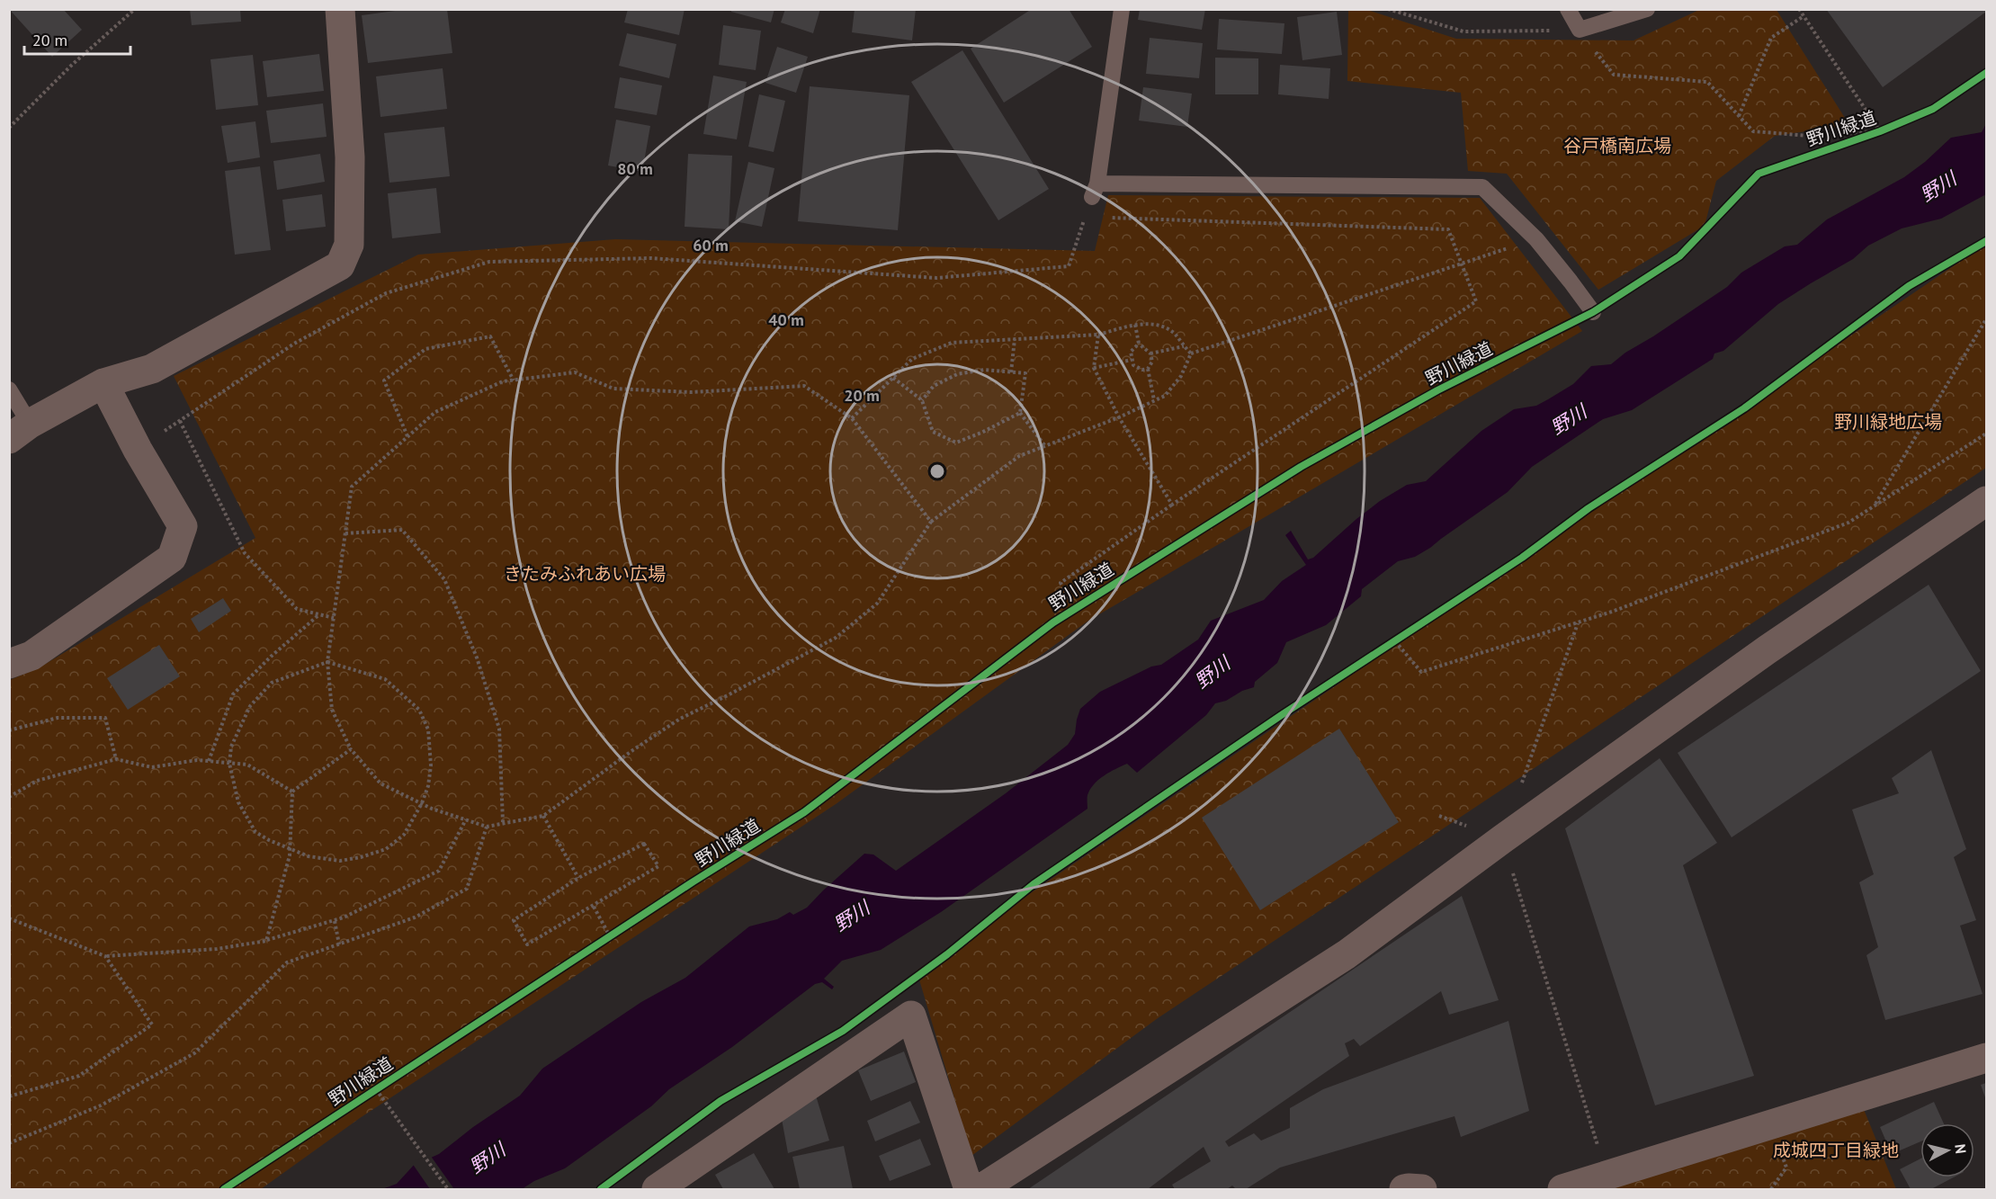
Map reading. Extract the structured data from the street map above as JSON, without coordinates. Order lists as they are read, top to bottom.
{
  "streets": {
    "cycle path": ["野川緑道"]
  },
  "water": ["野川"],
  "parks": [
    "谷戸橋南広場",
    "野川緑地広場",
    "きたみふれあい広場",
    "成城四丁目緑地"
  ],
  "scale_bar": "20 m",
  "north": "right",
  "rings": [
    "80 m",
    "60 m",
    "40 m",
    "20 m"
  ]
}
